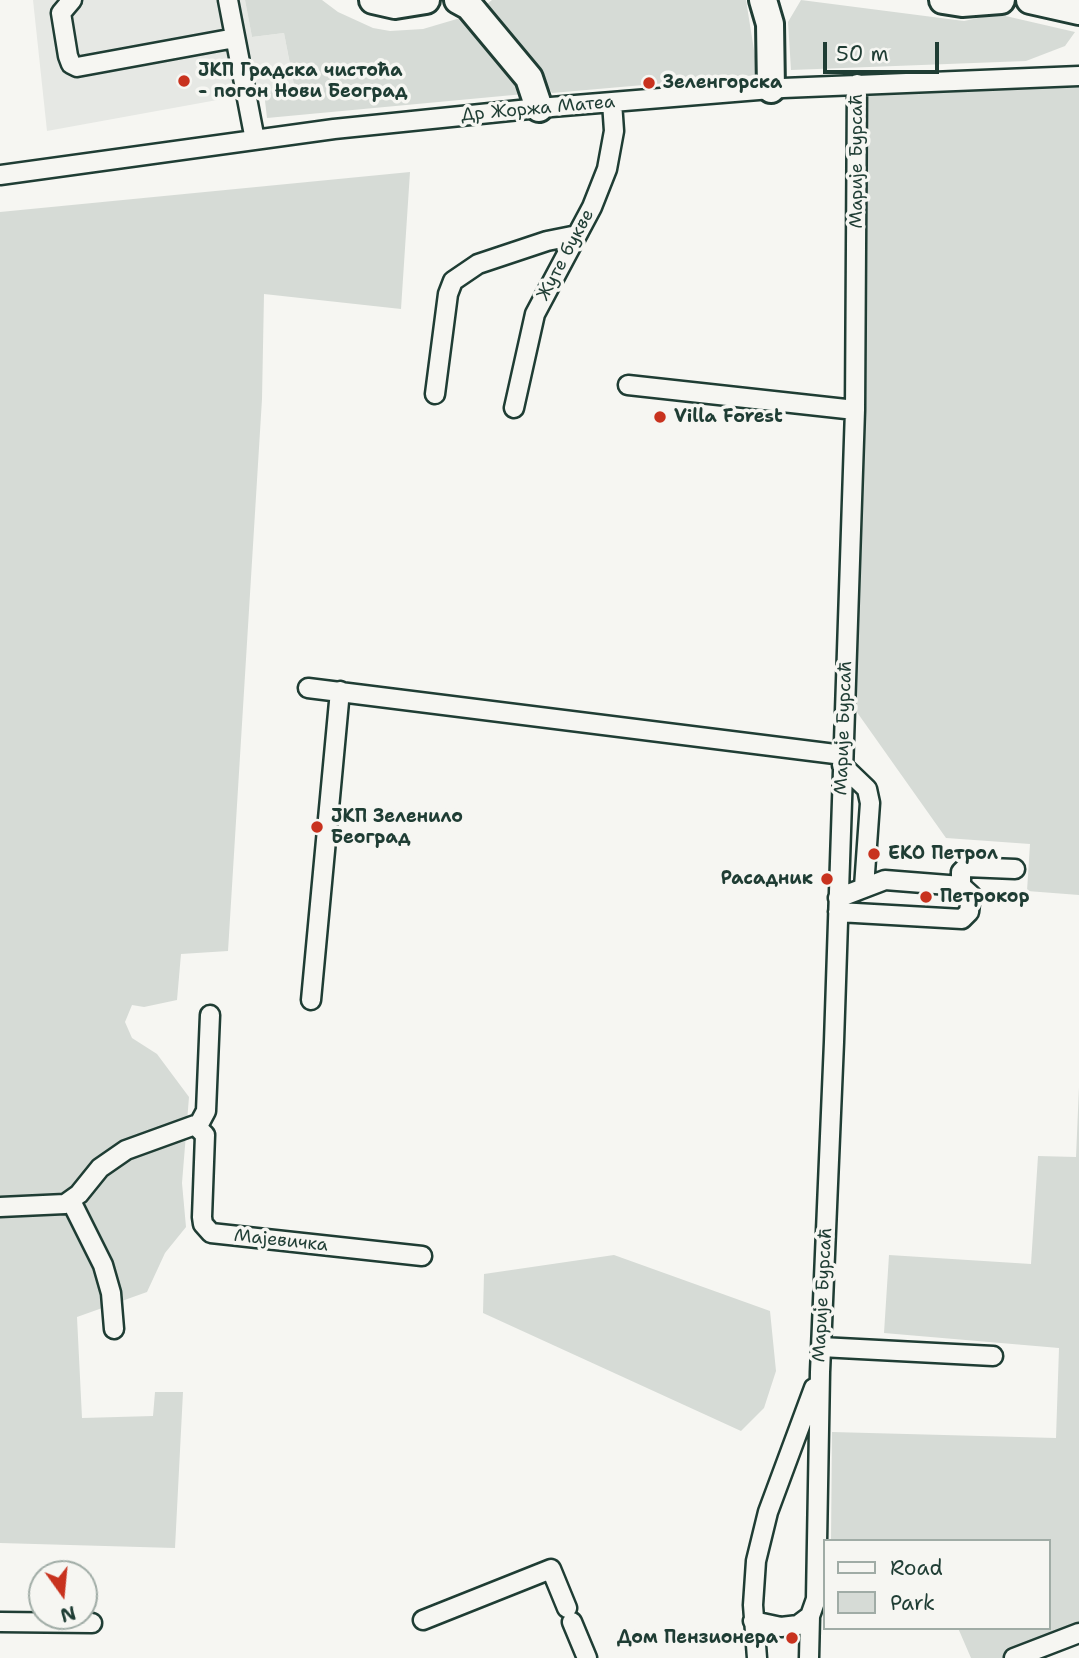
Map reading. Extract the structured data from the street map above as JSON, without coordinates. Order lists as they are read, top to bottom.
{
  "streets": {
    "street": [
      "Др Жоржа Матеа",
      "Марије Бурсаћ",
      "Жуте букве",
      "Мајевичка"
    ]
  },
  "crossings": [
    ["Др Жоржа Матеа", "Марије Бурсаћ"],
    ["Др Жоржа Матеа", "Жуте букве"]
  ],
  "places": [
    "ЈКП Градска чистоћа - погон Нови Београд",
    "Зеленгорска",
    "Villa Forest",
    "ЈКП Зеленило Београд",
    "ЕКО Петрол",
    "Расадник",
    "Петрокор",
    "Дом Пензионера"
  ],
  "legend": ["Road", "Park"],
  "scale_bar": "50 m",
  "north": "bottom"
}
